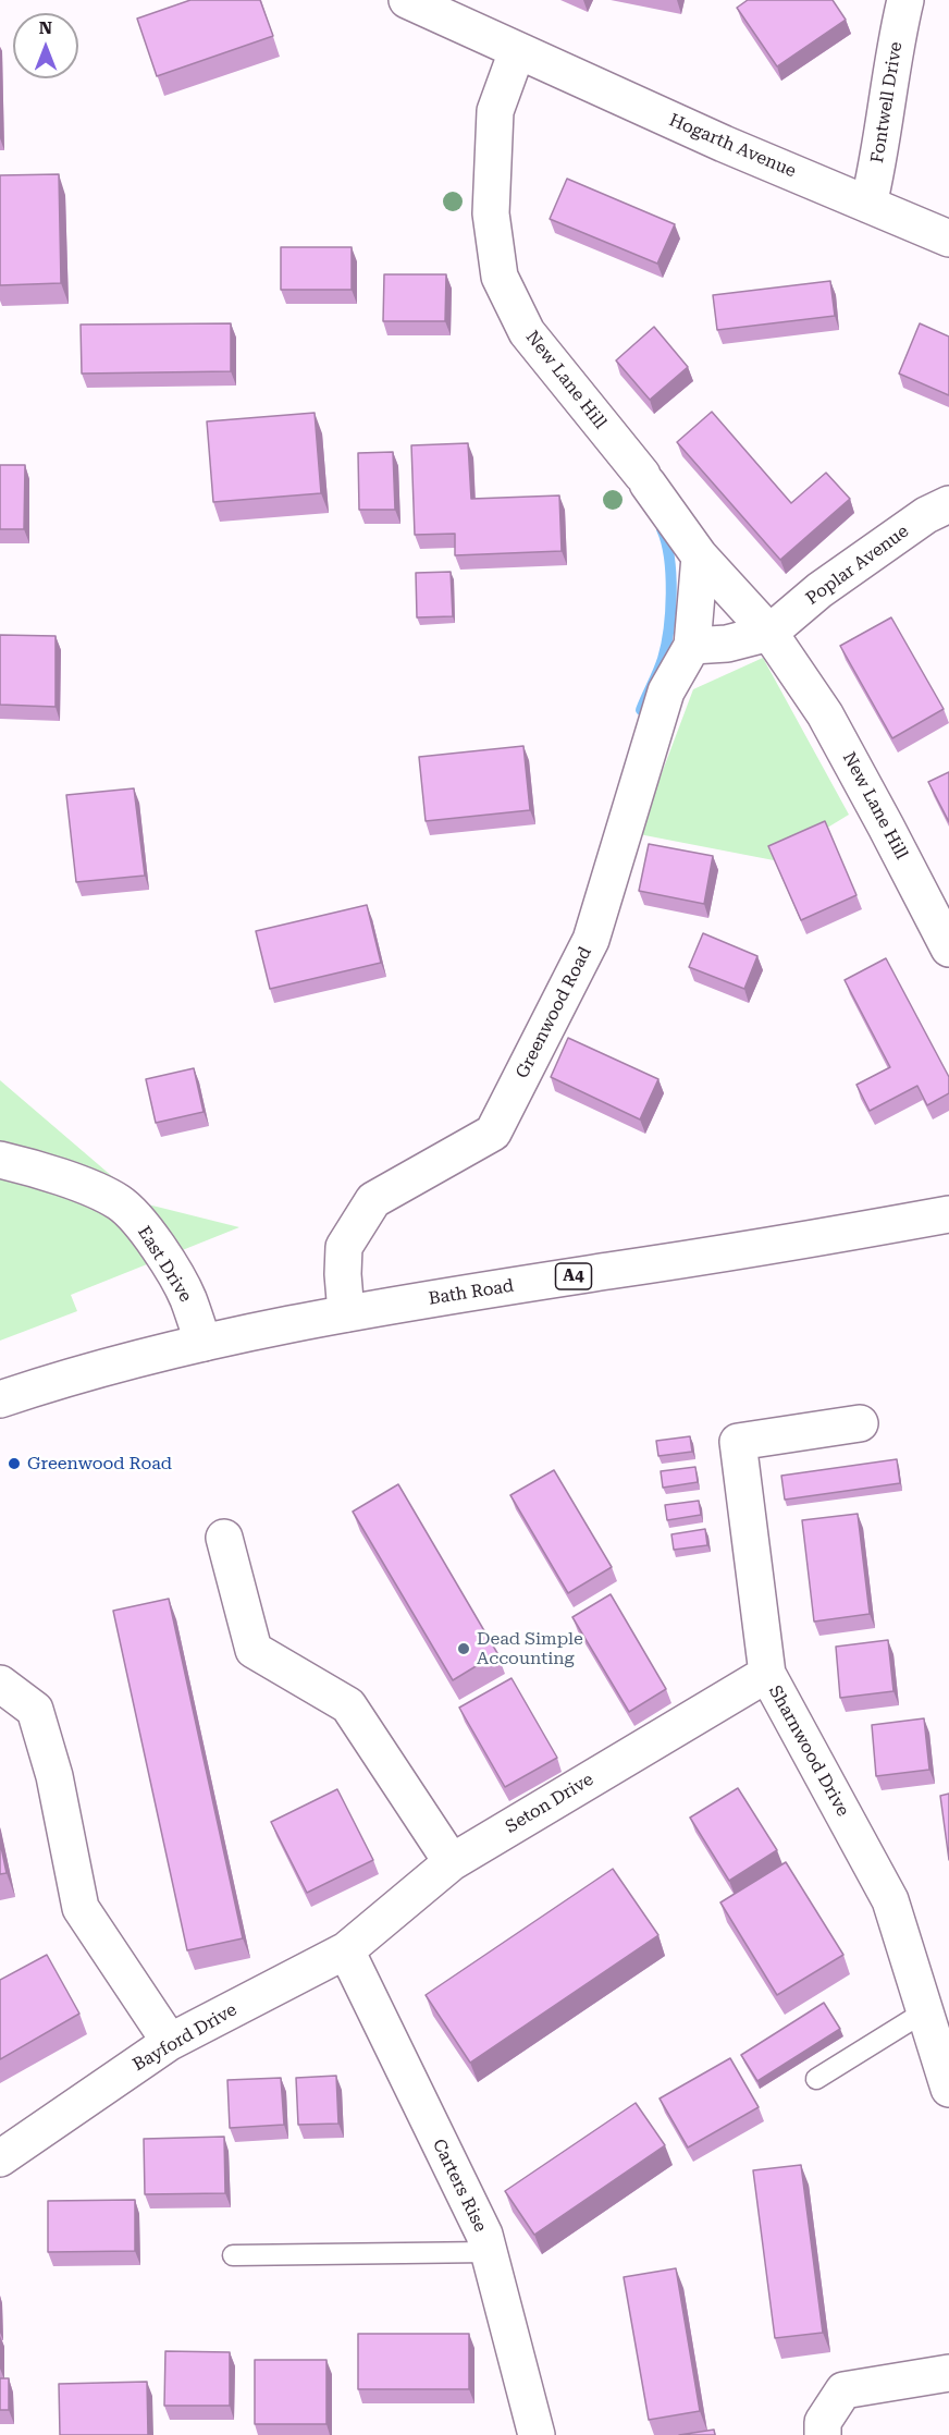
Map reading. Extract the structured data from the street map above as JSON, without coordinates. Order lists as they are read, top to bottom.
{
  "streets": {
    "street": [
      "Fontwell Drive",
      "Hogarth Avenue",
      "New Lane Hill",
      "Poplar Avenue",
      "Greenwood Road",
      "East Drive",
      "A4",
      "Bath Road",
      "Sharnwood Drive",
      "Seton Drive",
      "Bayford Drive",
      "Carters Rise"
    ]
  },
  "crossings": [
    ["Fontwell Drive", "Hogarth Avenue"],
    ["Hogarth Avenue", "New Lane Hill"],
    ["New Lane Hill", "Poplar Avenue"],
    ["New Lane Hill", "Greenwood Road"],
    ["Greenwood Road", "Bath Road"],
    ["East Drive", "Bath Road"],
    ["Sharnwood Drive", "Seton Drive"],
    ["Seton Drive", "Bayford Drive"],
    ["Seton Drive", "Carters Rise"],
    ["Bayford Drive", "Carters Rise"]
  ],
  "places": ["Greenwood Road", "Dead Simple Accounting"],
  "north": "top"
}
